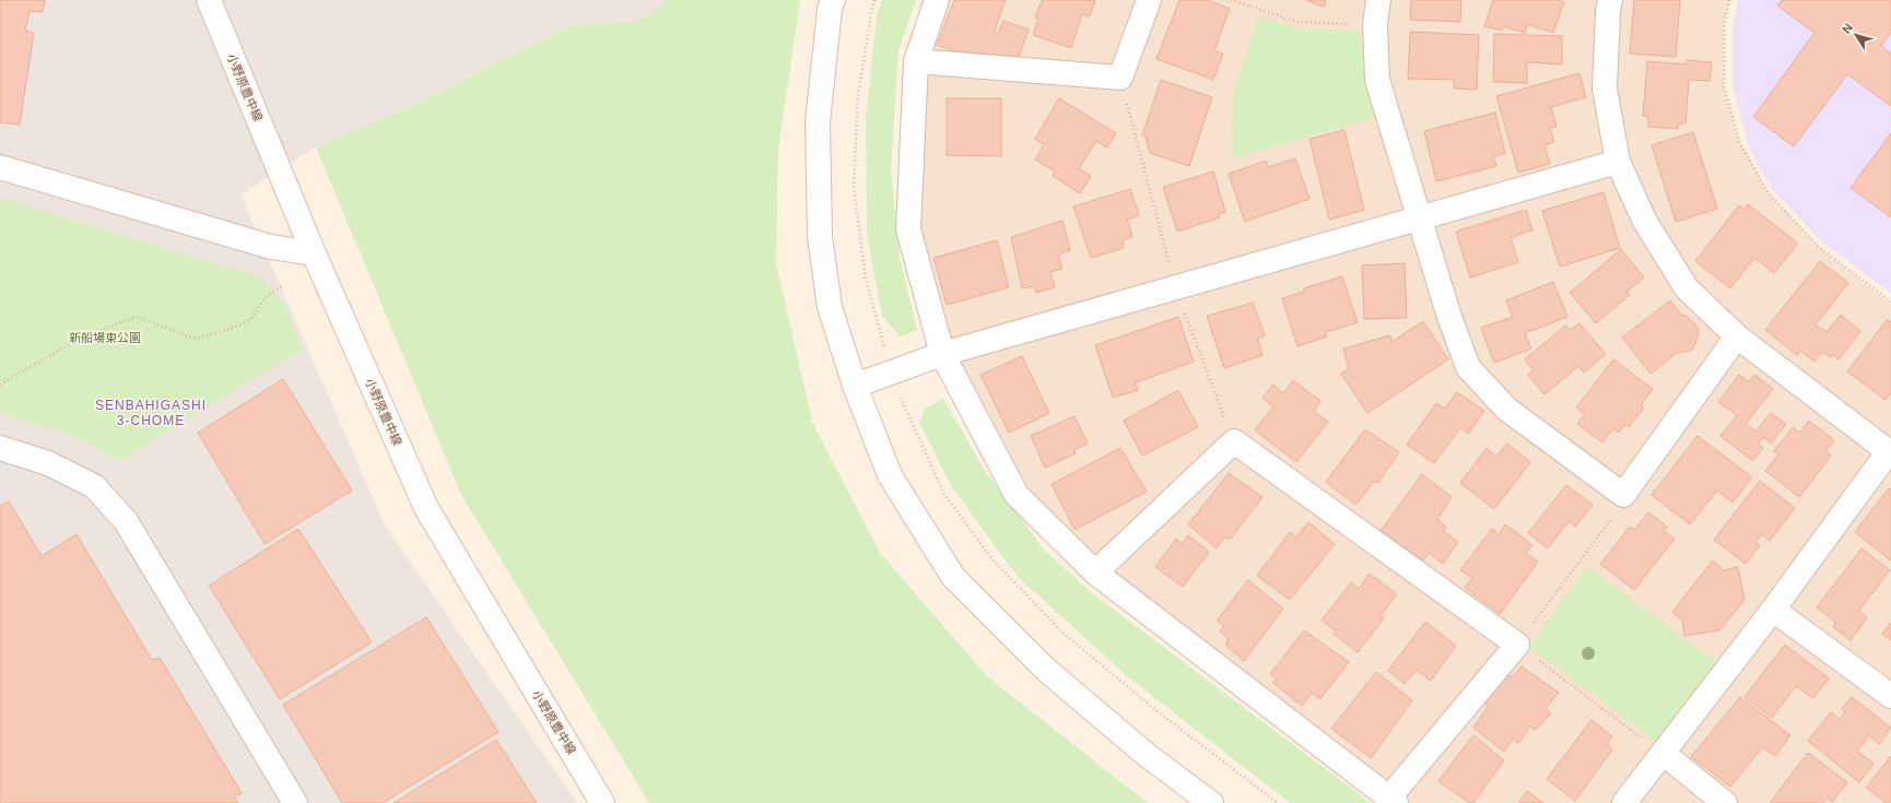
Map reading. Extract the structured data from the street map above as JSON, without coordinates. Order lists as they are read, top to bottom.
{
  "streets": {
    "street": ["小野原豊中線"]
  },
  "districts": ["SENBAHIGASHI 3-CHOME"],
  "parks": ["新船場東公園"],
  "north": "top left"
}
